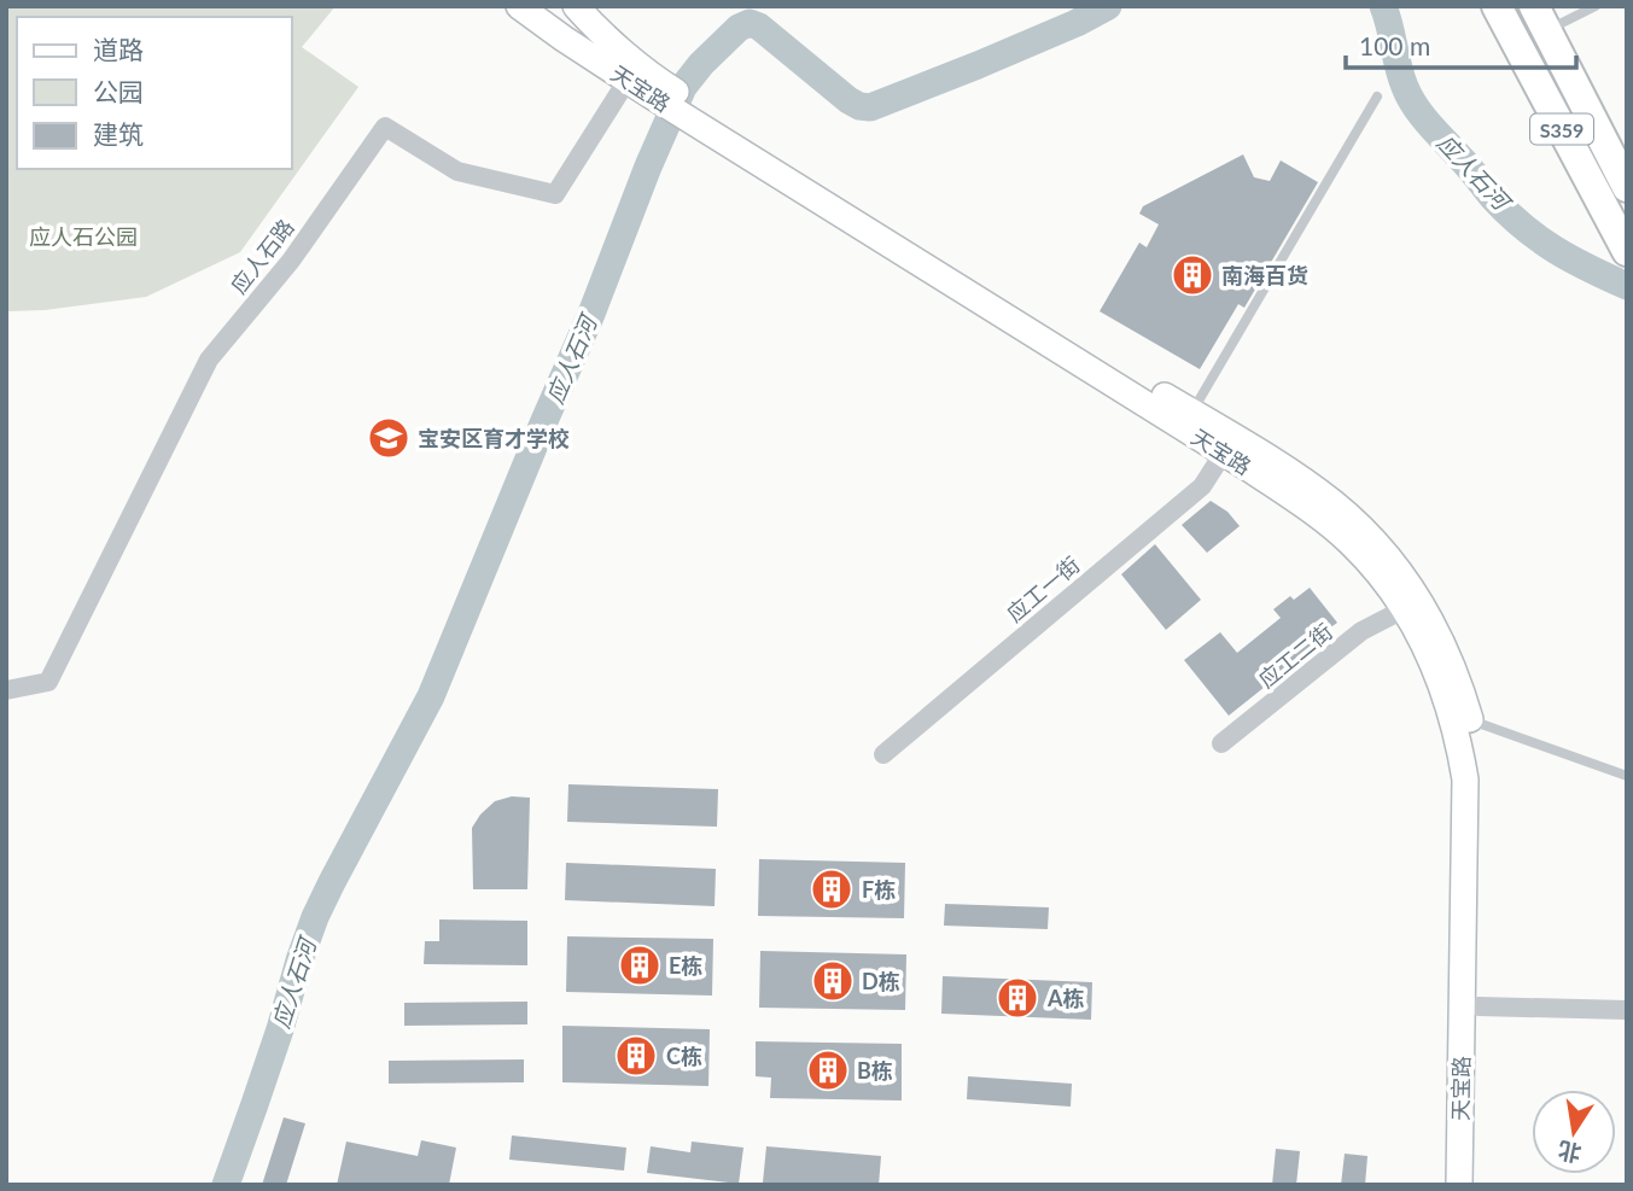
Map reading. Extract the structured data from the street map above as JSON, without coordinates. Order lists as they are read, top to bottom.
{
  "streets": {
    "main road": ["S359"],
    "street": [
      "天宝路",
      "应人石路",
      "应工一街",
      "应工二街"
    ]
  },
  "crossings": [
    ["天宝路", "应人石路"],
    ["天宝路", "应工一街"],
    ["天宝路", "应工二街"]
  ],
  "water": ["应人石河"],
  "parks": ["应人石公园"],
  "places": {
    "building": [
      "南海百货",
      "F栋",
      "E栋",
      "D栋",
      "A栋",
      "C栋",
      "B栋"
    ],
    "school or university": ["宝安区育才学校"]
  },
  "legend": ["道路", "公园", "建筑"],
  "scale_bar": "100 m",
  "north": "bottom"
}
